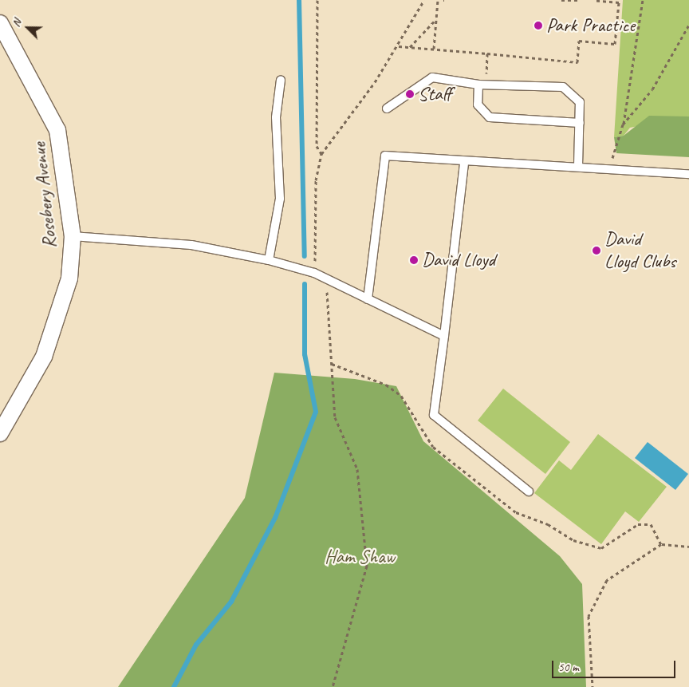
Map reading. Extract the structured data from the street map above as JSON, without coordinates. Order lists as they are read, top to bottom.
{
  "streets": {
    "street": ["Rosebery Avenue"]
  },
  "parks": ["Ham Shaw"],
  "places": [
    "Park Practice",
    "Staff",
    "David Lloyd Clubs",
    "David Lloyd"
  ],
  "scale_bar": "50 m",
  "north": "top left"
}
